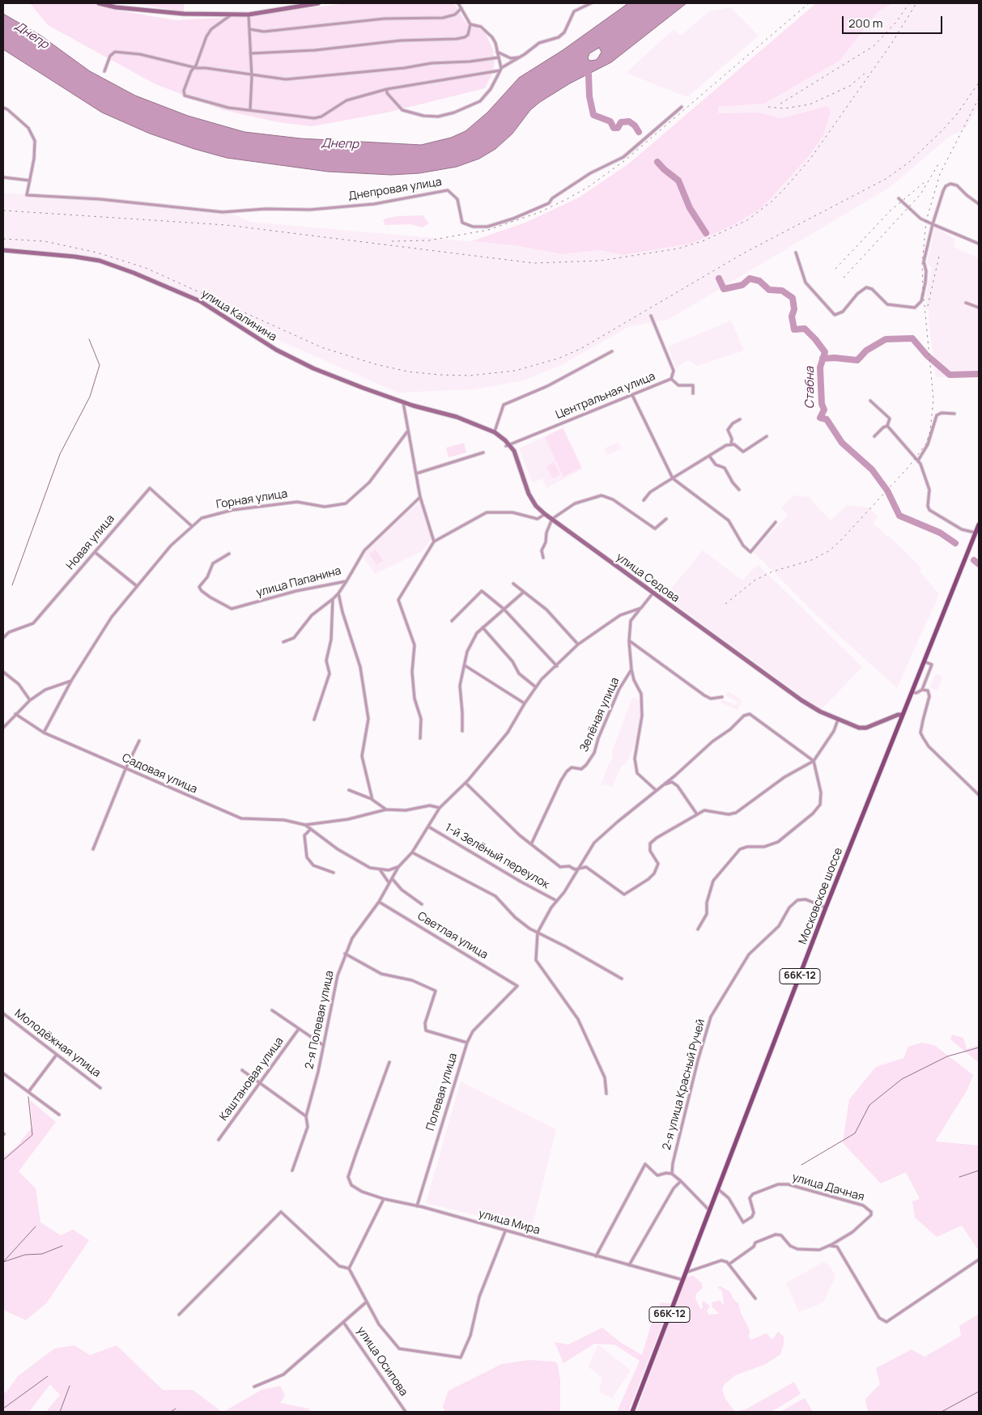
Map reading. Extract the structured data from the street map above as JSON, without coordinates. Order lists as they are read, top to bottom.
{
  "streets": {
    "main road": ["Московское шоссе", "66К-12"],
    "street": [
      "Днепровая улица",
      "улица Калинина",
      "Центральная улица",
      "Горная улица",
      "Новая улица",
      "улица Седова",
      "улица Папанина",
      "Зелёная улица",
      "Садовая улица",
      "1-й Зелёный переулок",
      "Светлая улица",
      "2-я Полевая улица",
      "Молодёжная улица",
      "Каштановая улица",
      "2-я улица Красный Ручей",
      "Полевая улица",
      "улица Дачная",
      "улица Мира",
      "улица Осипова"
    ]
  },
  "crossings": [
    ["улица Калинина", "улица Седова"],
    ["Центральная улица", "улица Седова"],
    ["Горная улица", "Новая улица"],
    ["Горная улица", "Садовая улица"],
    ["улица Седова", "Зелёная улица"],
    ["улица Седова", "Московское шоссе"],
    ["Зелёная улица", "2-я Полевая улица"],
    ["Садовая улица", "2-я Полевая улица"],
    ["1-й Зелёный переулок", "2-я Полевая улица"],
    ["Московское шоссе", "66К-12"],
    ["Московское шоссе", "2-я улица Красный Ручей"],
    ["Московское шоссе", "улица Дачная"],
    ["Светлая улица", "2-я Полевая улица"],
    ["Светлая улица", "Полевая улица"],
    ["66К-12", "улица Мира"],
    ["2-я Полевая улица", "Полевая улица"],
    ["Полевая улица", "улица Мира"]
  ],
  "water": ["Днепр", "Стабна"],
  "scale_bar": "200 m"
}
